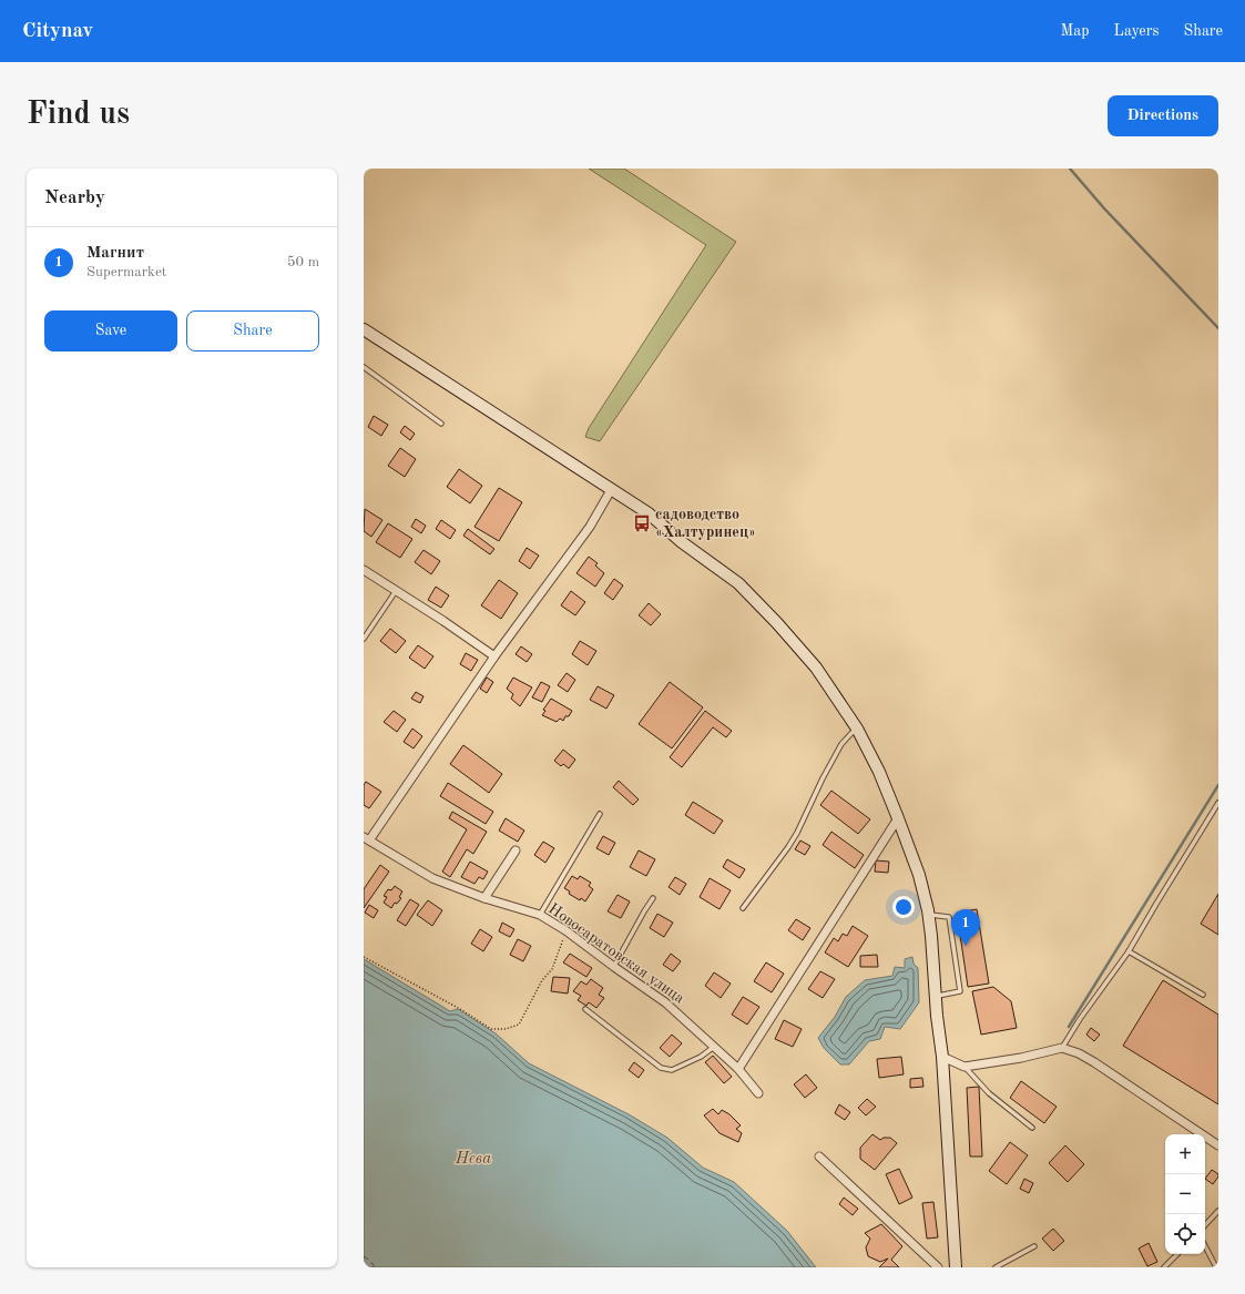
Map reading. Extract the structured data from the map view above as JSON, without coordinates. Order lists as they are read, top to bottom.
{
  "streets": {
    "street": ["Новосаратовская улица"]
  },
  "water": ["Нева"],
  "places": {
    "bus stop": ["садоводство «Халтуринец»"]
  },
  "page": {
    "header": "Citynav",
    "nav": ["Map", "Layers", "Share"],
    "buttons": [
      "Directions",
      ["Save", "Share"]
    ],
    "title": "Find us",
    "heading": "Nearby",
    "list": [
      {
        "mark": "1",
        "name": "Магнит",
        "note": "Supermarket",
        "value": "50 m"
      }
    ],
    "pins": "1",
    "map_buttons": ["+", "−"]
  }
}
